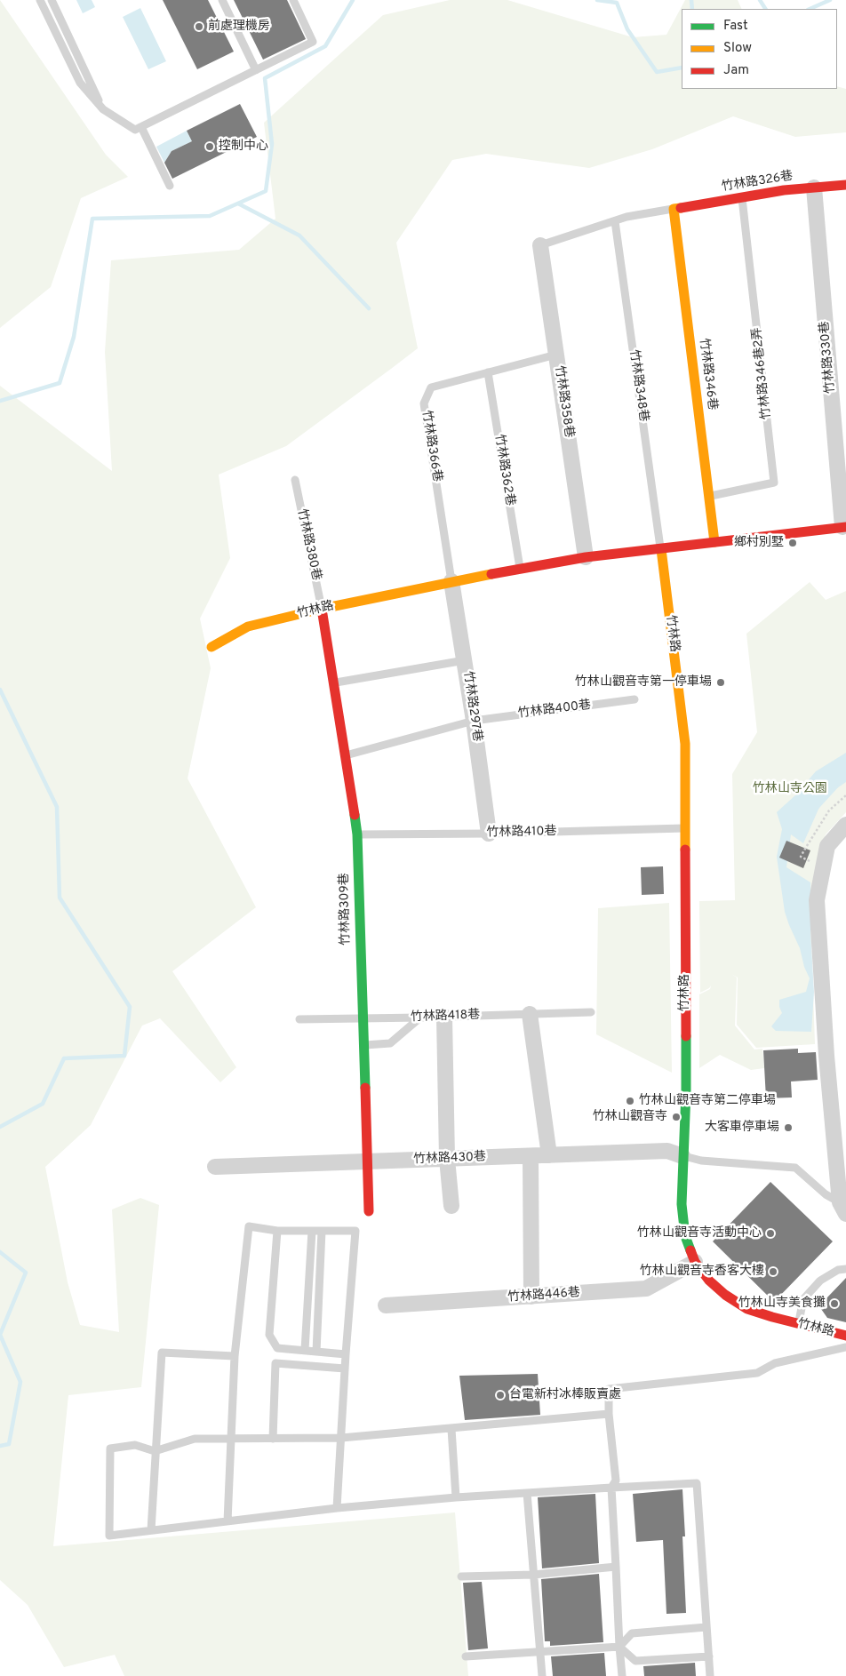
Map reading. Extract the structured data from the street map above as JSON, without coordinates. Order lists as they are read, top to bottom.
{
  "streets": {
    "street": [
      "竹林路326巷",
      "竹林路330巷",
      "竹林路346巷",
      "竹林路358巷",
      "竹林路",
      "竹林路297巷",
      "竹林路309巷",
      "竹林路430巷",
      "竹林路446巷"
    ],
    "lane": [
      "竹林路346巷2弄",
      "竹林路348巷",
      "竹林路366巷",
      "竹林路362巷",
      "竹林路380巷",
      "竹林路400巷",
      "竹林路410巷",
      "竹林路418巷"
    ]
  },
  "crossings": [
    ["竹林路326巷", "竹林路330巷"],
    ["竹林路326巷", "竹林路346巷2弄"],
    ["竹林路326巷", "竹林路346巷"],
    ["竹林路330巷", "竹林路"],
    ["竹林路346巷2弄", "竹林路346巷"],
    ["竹林路346巷", "竹林路"],
    ["竹林路348巷", "竹林路"],
    ["竹林路358巷", "竹林路366巷"],
    ["竹林路358巷", "竹林路"],
    ["竹林路366巷", "竹林路362巷"],
    ["竹林路366巷", "竹林路"],
    ["竹林路366巷", "竹林路297巷"],
    ["竹林路362巷", "竹林路"],
    ["竹林路380巷", "竹林路"],
    ["竹林路380巷", "竹林路309巷"],
    ["竹林路", "竹林路297巷"],
    ["竹林路", "竹林路410巷"],
    ["竹林路", "竹林路309巷"],
    ["竹林路", "竹林路430巷"],
    ["竹林路", "竹林路446巷"],
    ["竹林路297巷", "竹林路400巷"],
    ["竹林路297巷", "竹林路410巷"],
    ["竹林路400巷", "竹林路309巷"],
    ["竹林路410巷", "竹林路309巷"],
    ["竹林路309巷", "竹林路418巷"],
    ["竹林路309巷", "竹林路430巷"]
  ],
  "parks": ["竹林山寺公園"],
  "places": [
    "前處理機房",
    "控制中心",
    "鄉村別墅",
    "竹林山觀音寺第一停車場",
    "竹林山觀音寺第二停車場",
    "竹林山觀音寺",
    "大客車停車場",
    "竹林山觀音寺活動中心",
    "竹林山觀音寺香客大樓",
    "竹林山寺美食攤",
    "台電新村冰棒販賣處"
  ],
  "legend": ["Fast", "Slow", "Jam"]
}
